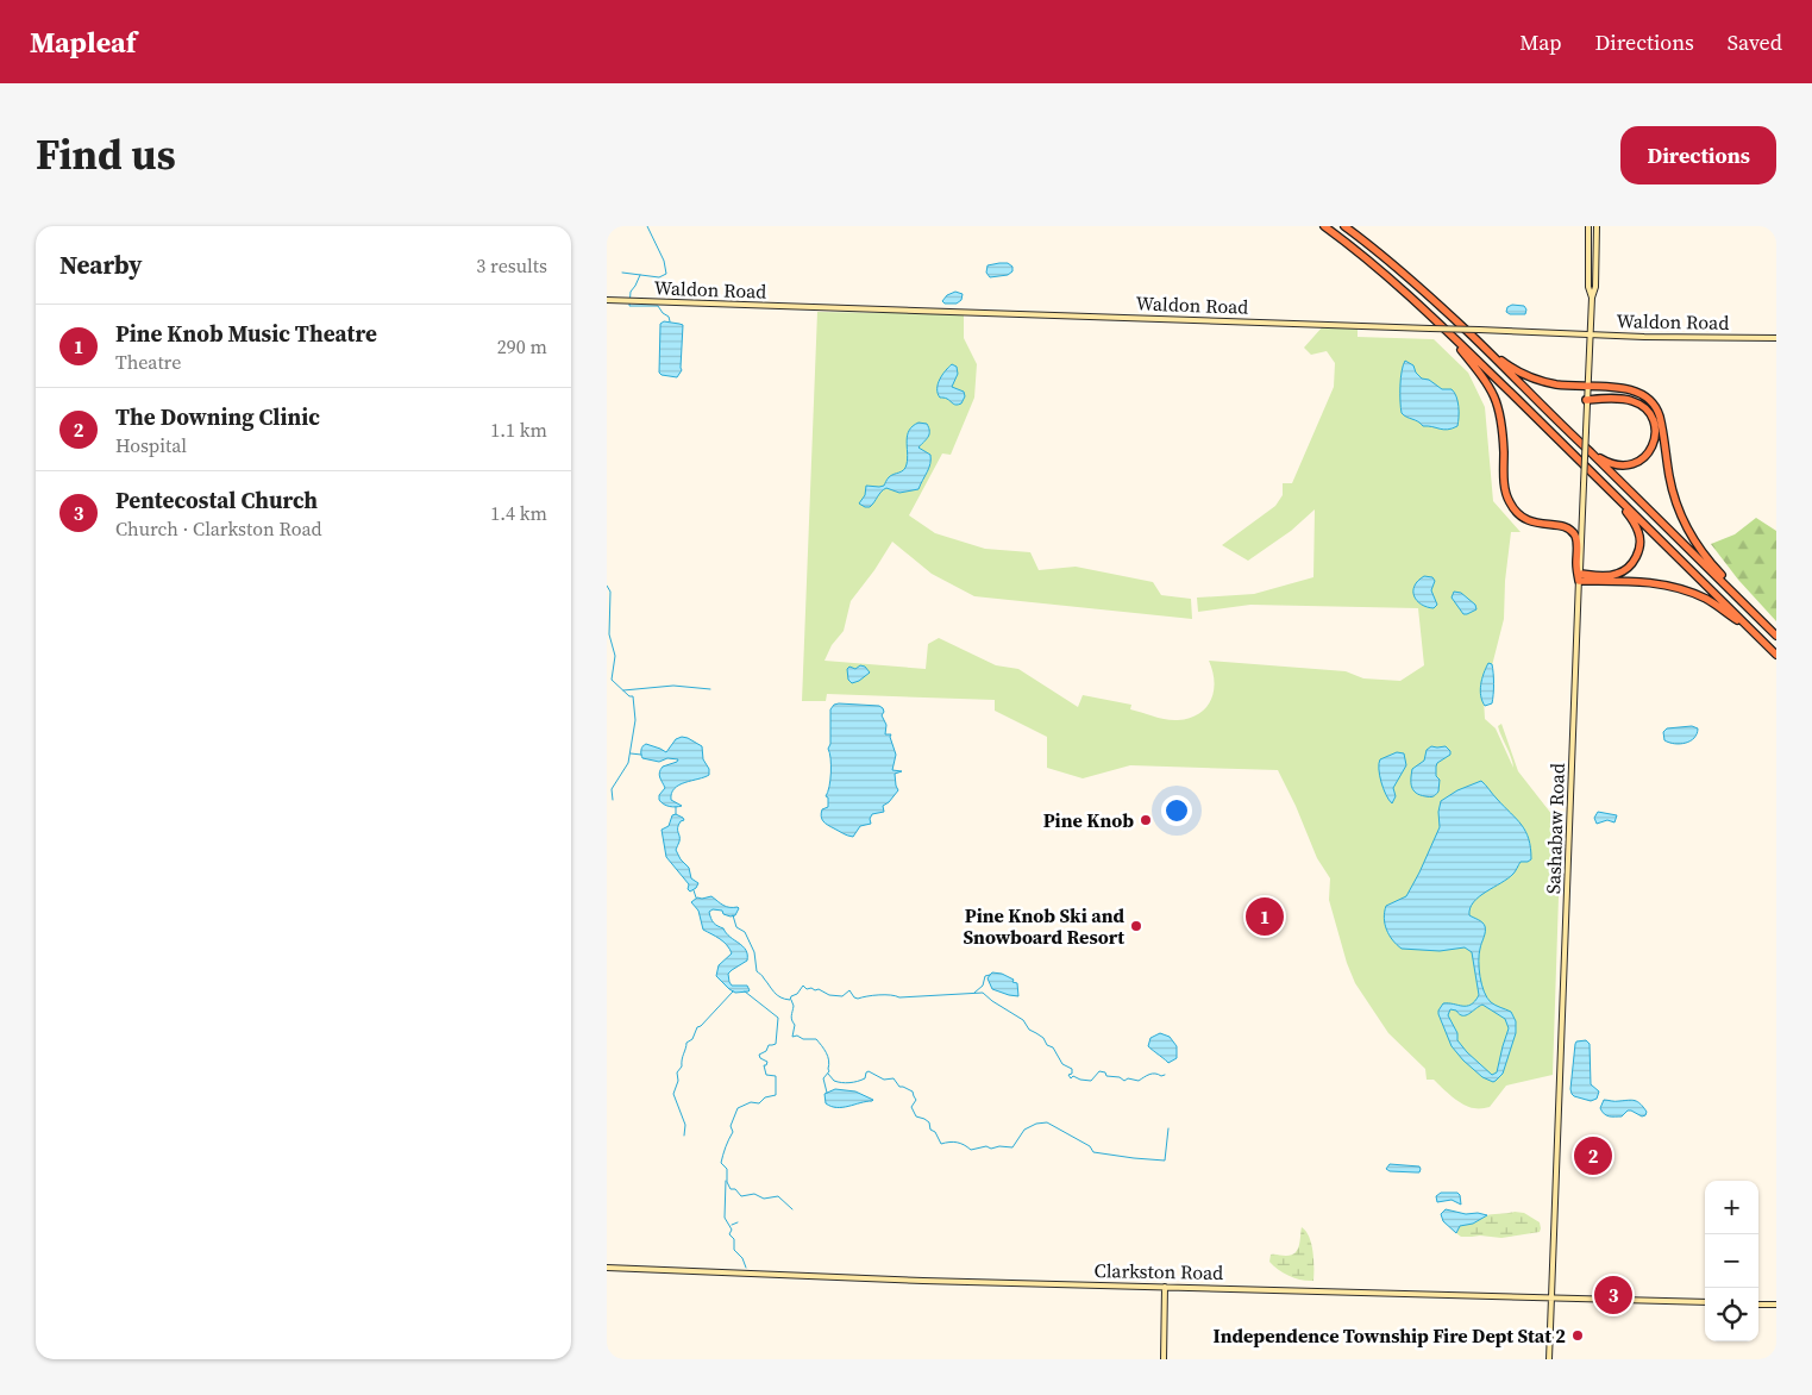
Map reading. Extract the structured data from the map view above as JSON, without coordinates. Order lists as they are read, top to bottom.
{
  "streets": {
    "main road": ["Waldon Road", "Sashabaw Road", "Clarkston Road"]
  },
  "crossings": [
    ["Waldon Road", "Sashabaw Road"],
    ["Sashabaw Road", "Clarkston Road"]
  ],
  "places": ["Pine Knob", "Pine Knob Ski and Snowboard Resort", "Independence Township Fire Dept Stat 2"],
  "page": {
    "header": "Mapleaf",
    "nav": ["Map", "Directions", "Saved"],
    "title": "Find us",
    "buttons": "Directions",
    "heading": ["Nearby", "3 results"],
    "list": [
      {
        "mark": "1",
        "name": "Pine Knob Music Theatre",
        "note": "Theatre",
        "value": "290 m"
      },
      {
        "mark": "2",
        "name": "The Downing Clinic",
        "note": "Hospital",
        "value": "1.1 km"
      },
      {
        "mark": "3",
        "name": "Pentecostal Church",
        "note": "Church · Clarkston Road",
        "value": "1.4 km"
      }
    ],
    "pins": ["1", "2", "3"],
    "map_buttons": ["+", "−"]
  }
}
